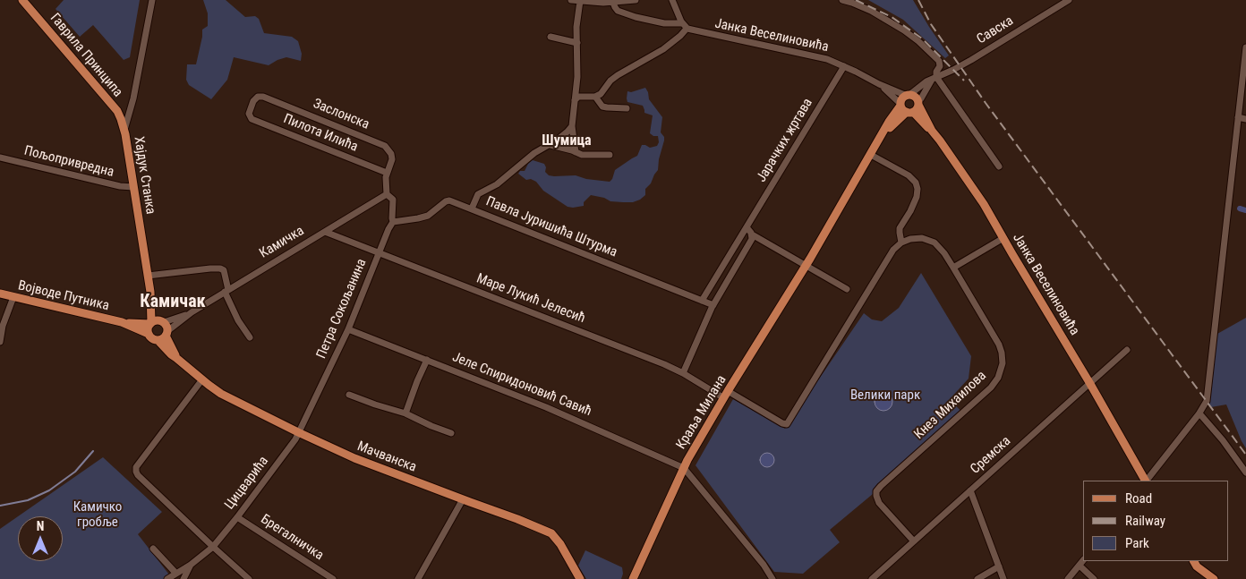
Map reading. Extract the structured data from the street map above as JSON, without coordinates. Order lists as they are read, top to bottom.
{
  "streets": {
    "main road": [
      "Јанка Веселиновића",
      "Гаврила Принципа",
      "Хајдук Станка",
      "Војводе Путника",
      "Краља Милана",
      "Мачванска"
    ],
    "street": [
      "Савска",
      "Заслонска",
      "Пилота Илића",
      "Јарачких жртава",
      "Пољопривредна",
      "Павла Јуришића Штурма",
      "Камичка",
      "Маре Лукић Јелесић",
      "Петра Сокољанина",
      "Јеле Спиридоновић Савић",
      "Кнез Михаилова",
      "Сремска",
      "Цицварића",
      "Брегалничка"
    ]
  },
  "crossings": [
    ["Савска", "Јанка Веселиновића"],
    ["Савска", "Краља Милана"],
    ["Јанка Веселиновића", "Јарачких жртава"],
    ["Јанка Веселиновића", "Краља Милана"],
    ["Јанка Веселиновића", "Сремска"],
    ["Гаврила Принципа", "Хајдук Станка"],
    ["Заслонска", "Пилота Илића"],
    ["Заслонска", "Камичка"],
    ["Заслонска", "Петра Сокољанина"],
    ["Јарачких жртава", "Павла Јуришића Штурма"],
    ["Пољопривредна", "Хајдук Станка"],
    ["Хајдук Станка", "Камичка"],
    ["Хајдук Станка", "Војводе Путника"],
    ["Хајдук Станка", "Мачванска"],
    ["Павла Јуришића Штурма", "Петра Сокољанина"],
    ["Камичка", "Војводе Путника"],
    ["Камичка", "Маре Лукић Јелесић"],
    ["Камичка", "Петра Сокољанина"],
    ["Камичка", "Мачванска"],
    ["Војводе Путника", "Мачванска"],
    ["Маре Лукић Јелесић", "Петра Сокољанина"],
    ["Маре Лукић Јелесић", "Краља Милана"],
    ["Петра Сокољанина", "Јеле Спиридоновић Савић"],
    ["Петра Сокољанина", "Мачванска"],
    ["Петра Сокољанина", "Цицварића"],
    ["Јеле Спиридоновић Савић", "Краља Милана"],
    ["Кнез Михаилова", "Сремска"],
    ["Мачванска", "Цицварића"],
    ["Цицварића", "Брегалничка"]
  ],
  "districts": ["Шумица", "Камичак"],
  "parks": ["Велики парк", "Камичко гробље"],
  "legend": ["Road", "Railway", "Park"],
  "north": "top"
}
